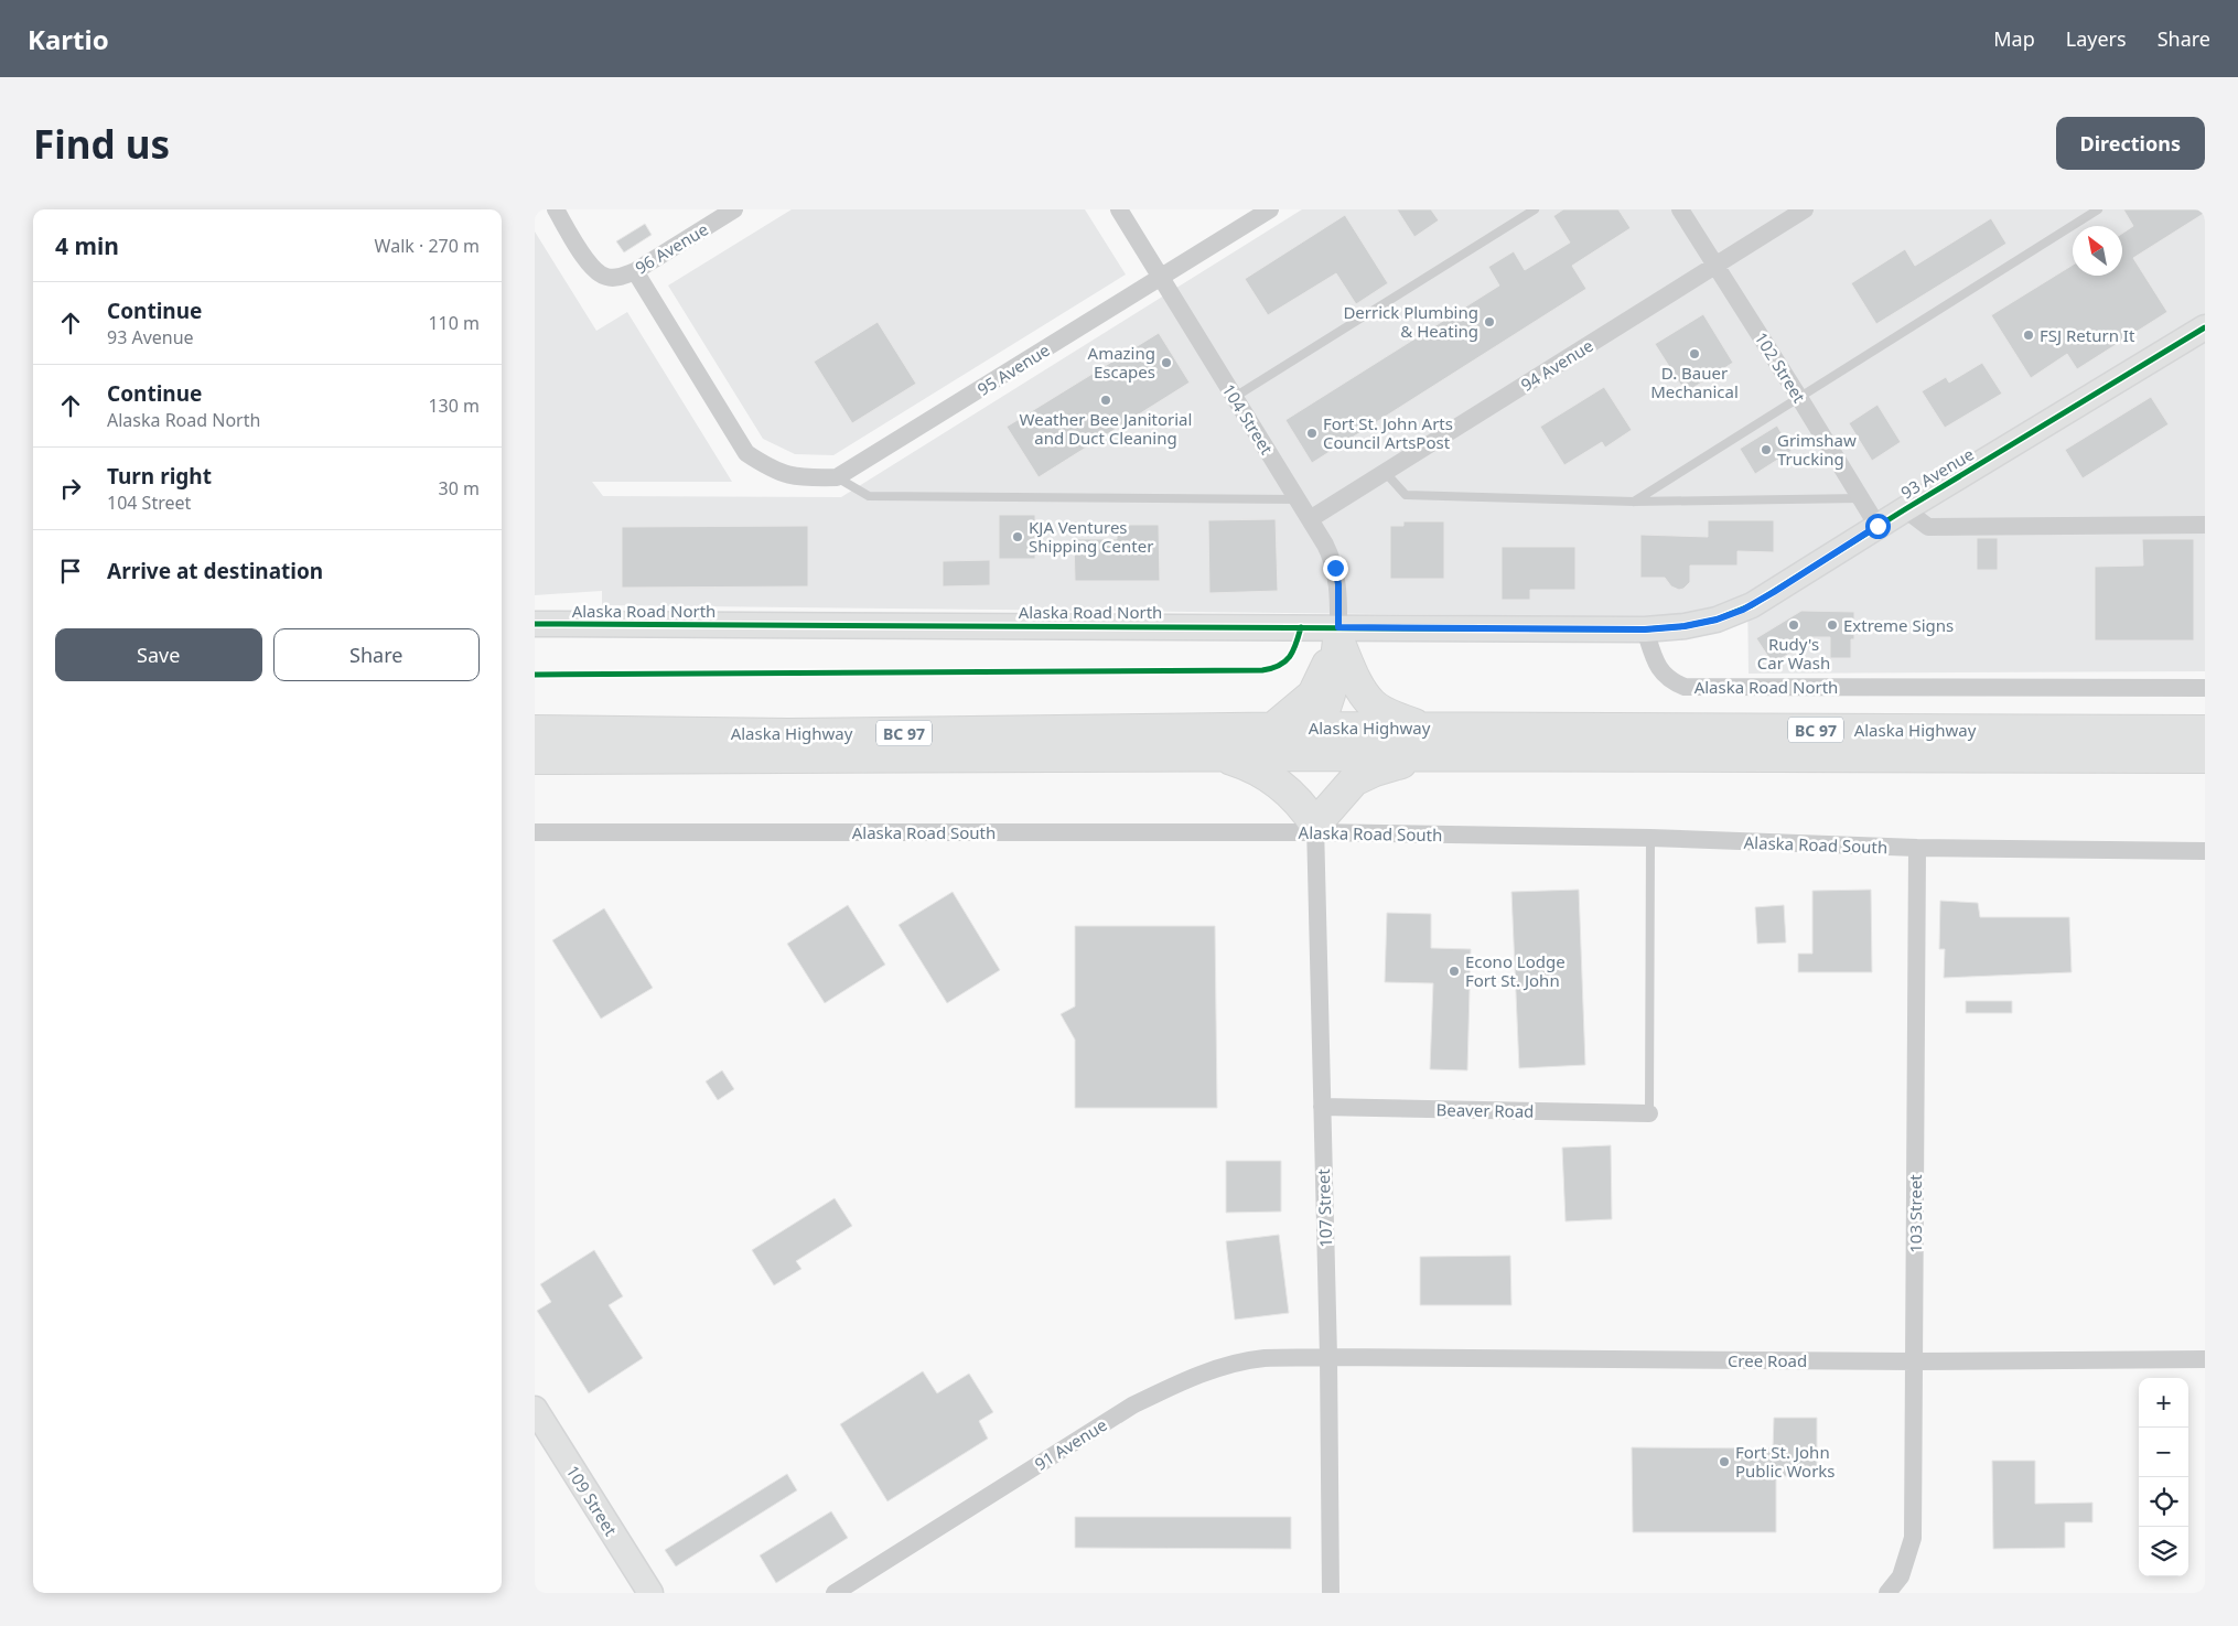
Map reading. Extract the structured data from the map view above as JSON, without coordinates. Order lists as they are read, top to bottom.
{
  "streets": {
    "highway": ["Alaska Highway", "BC 97"],
    "street": [
      "96 Avenue",
      "94 Avenue",
      "102 Street",
      "95 Avenue",
      "104 Street",
      "93 Avenue",
      "Alaska Road North",
      "Alaska Road South",
      "Beaver Road",
      "107 Street",
      "103 Street",
      "Cree Road",
      "91 Avenue",
      "109 Street"
    ]
  },
  "crossings": [
    ["94 Avenue", "102 Street"],
    ["94 Avenue", "104 Street"],
    ["102 Street", "93 Avenue"],
    ["95 Avenue", "104 Street"],
    ["104 Street", "Alaska Road North"],
    ["93 Avenue", "Alaska Road North"],
    ["Alaska Road South", "107 Street"],
    ["Alaska Road South", "103 Street"],
    ["Beaver Road", "107 Street"],
    ["107 Street", "Cree Road"],
    ["107 Street", "91 Avenue"],
    ["103 Street", "Cree Road"],
    ["Cree Road", "91 Avenue"]
  ],
  "places": [
    "Derrick Plumbing & Heating",
    "FSJ Return It",
    "D. Bauer Mechanical",
    "Amazing Escapes",
    "Weather Bee Janitorial and Duct Cleaning",
    "Fort St. John Arts Council ArtsPost",
    "Grimshaw Trucking",
    "KJA Ventures Shipping Center",
    "Rudy's Car Wash",
    "Extreme Signs",
    "Econo Lodge Fort St. John",
    "Fort St. John Public Works"
  ],
  "north": "top left",
  "page": {
    "header": "Kartio",
    "nav": ["Map", "Layers", "Share"],
    "buttons": [
      "Directions",
      ["Save", "Share"]
    ],
    "title": "Find us",
    "heading": ["4 min", "Walk · 270 m"],
    "list": [
      ["Continue", "93 Avenue", "110 m"],
      ["Continue", "Alaska Road North", "130 m"],
      ["Turn right", "104 Street", "30 m"],
      "Arrive at destination"
    ],
    "map_buttons": ["+", "−"]
  }
}
